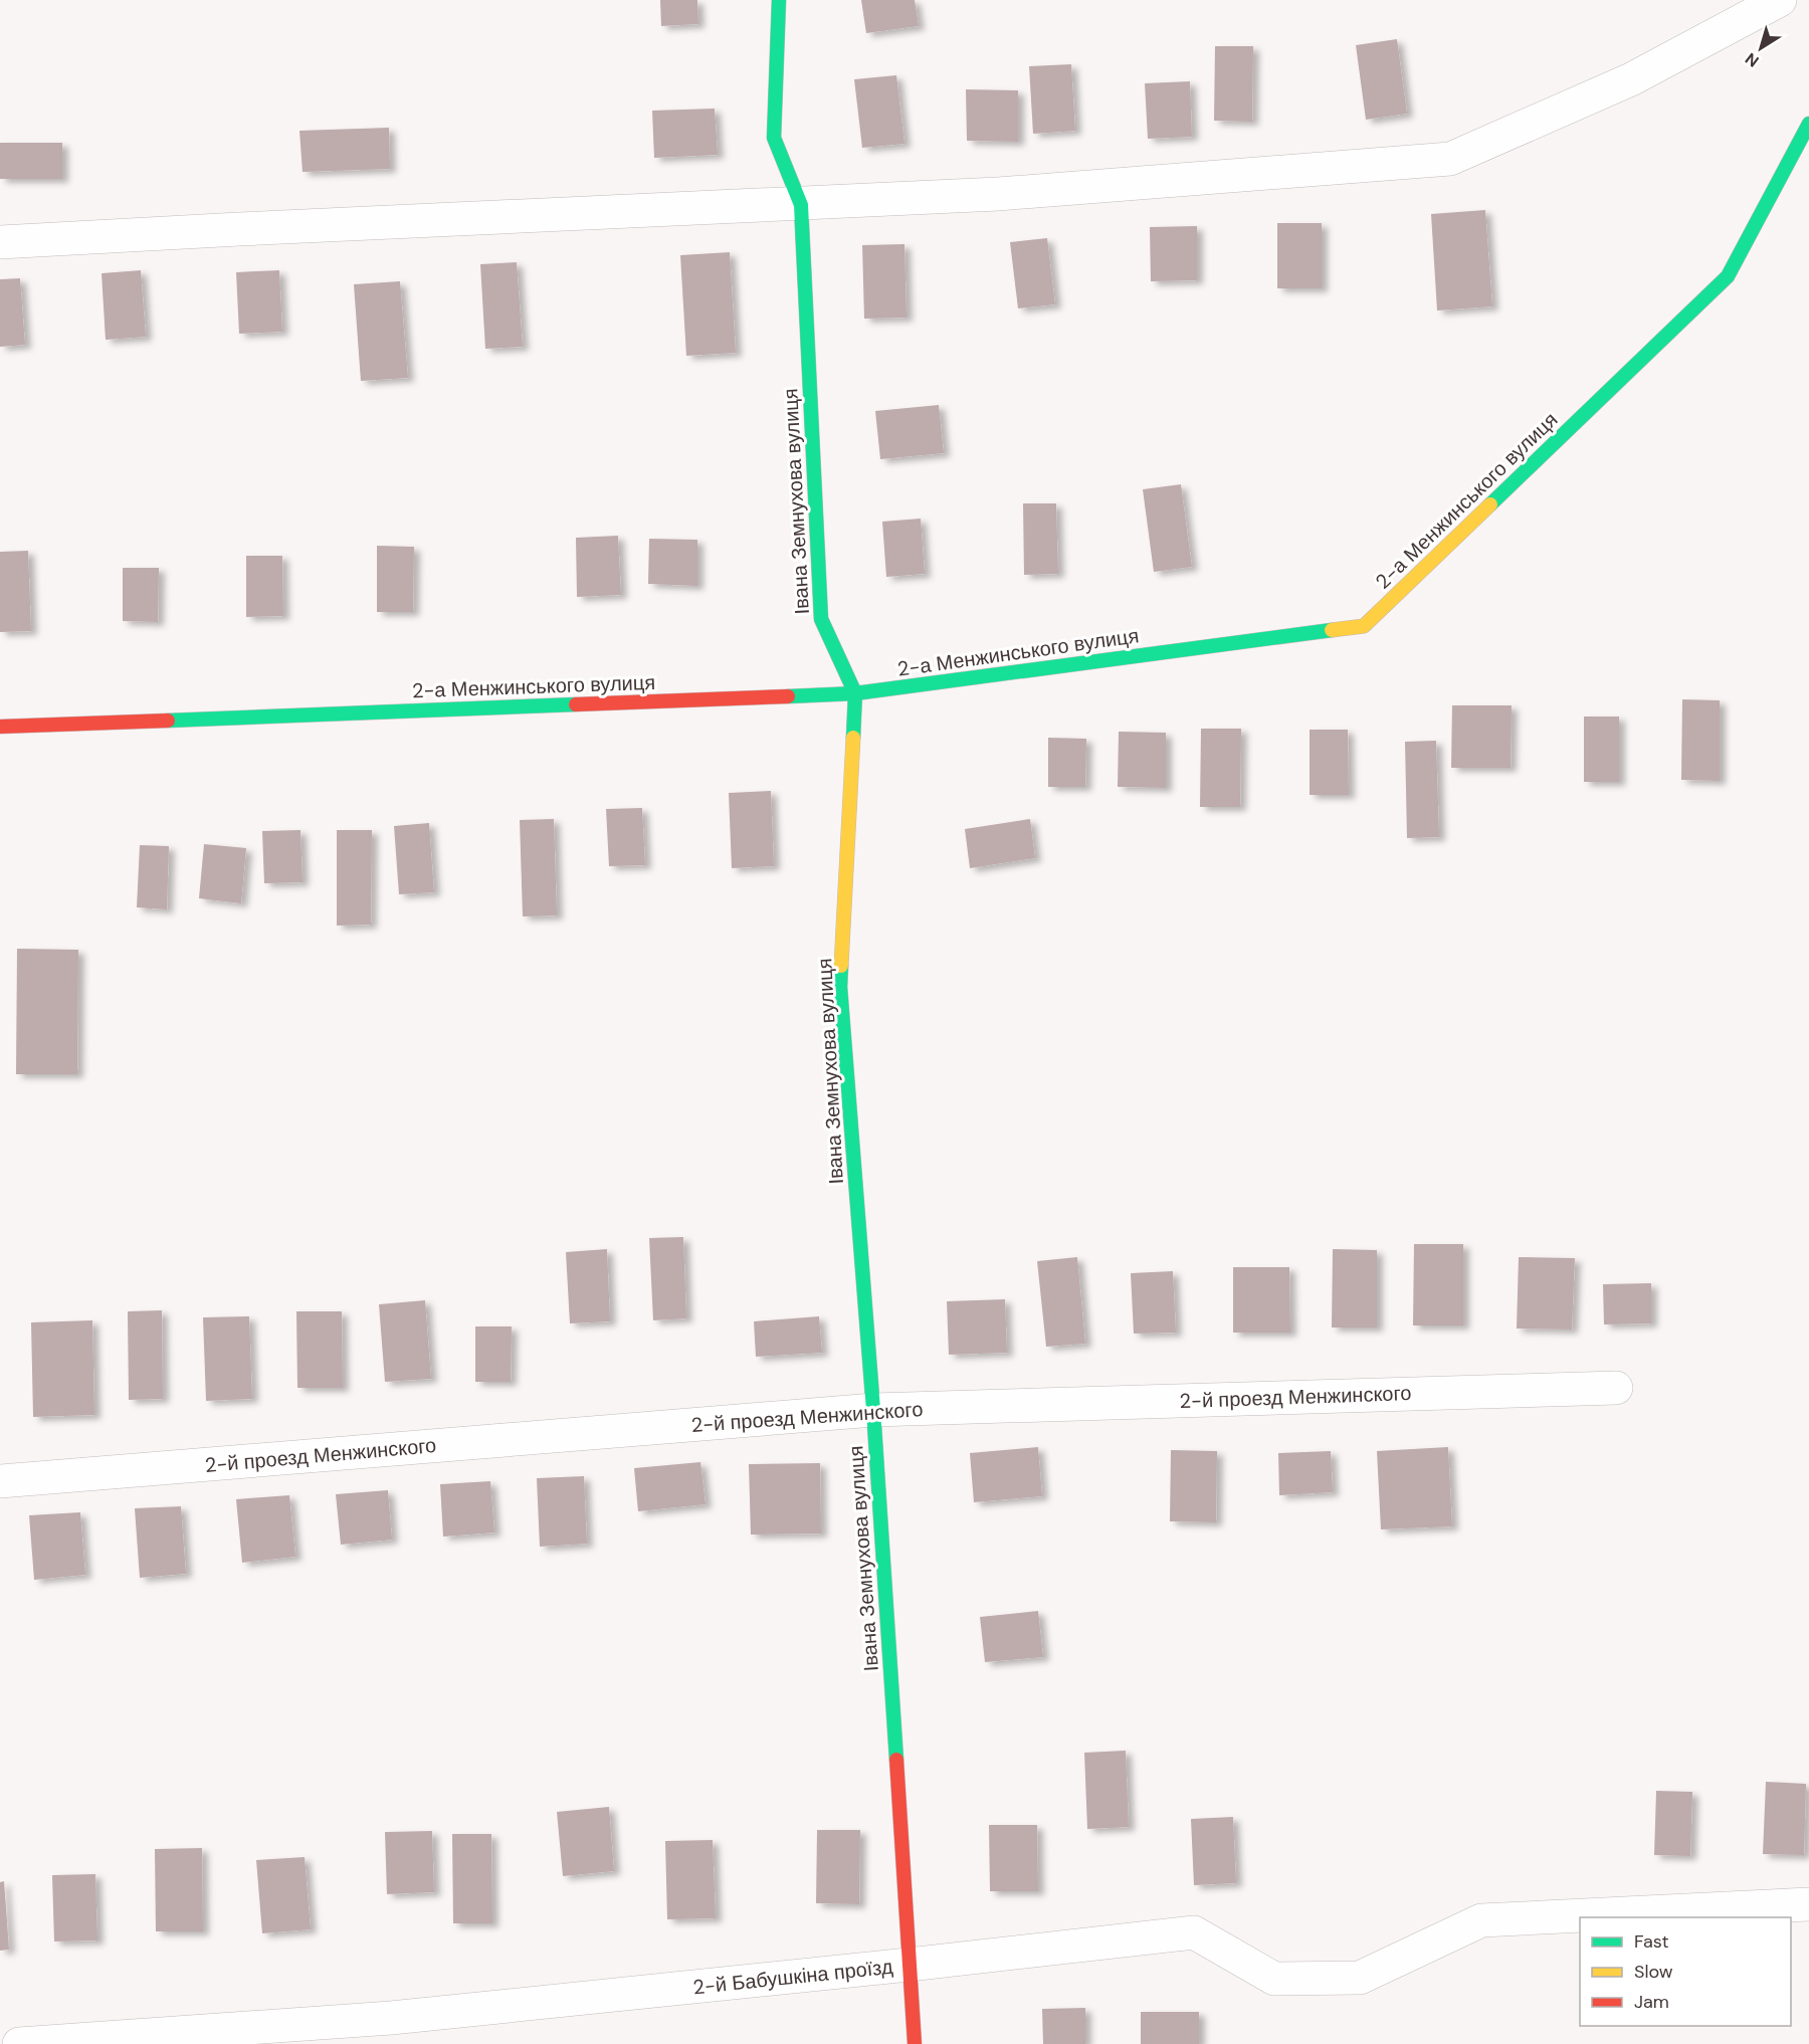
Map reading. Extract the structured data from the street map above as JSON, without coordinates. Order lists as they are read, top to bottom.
{
  "streets": {
    "street": [
      "2-а Менжинського вулиця",
      "Івана Земнухова вулиця",
      "2-й проезд Менжинского",
      "2-й Бабушкіна проїзд"
    ]
  },
  "crossings": [
    ["2-а Менжинського вулиця", "Івана Земнухова вулиця"],
    ["Івана Земнухова вулиця", "2-й проезд Менжинского"],
    ["Івана Земнухова вулиця", "2-й Бабушкіна проїзд"]
  ],
  "legend": ["Fast", "Slow", "Jam"],
  "north": "bottom left"
}
